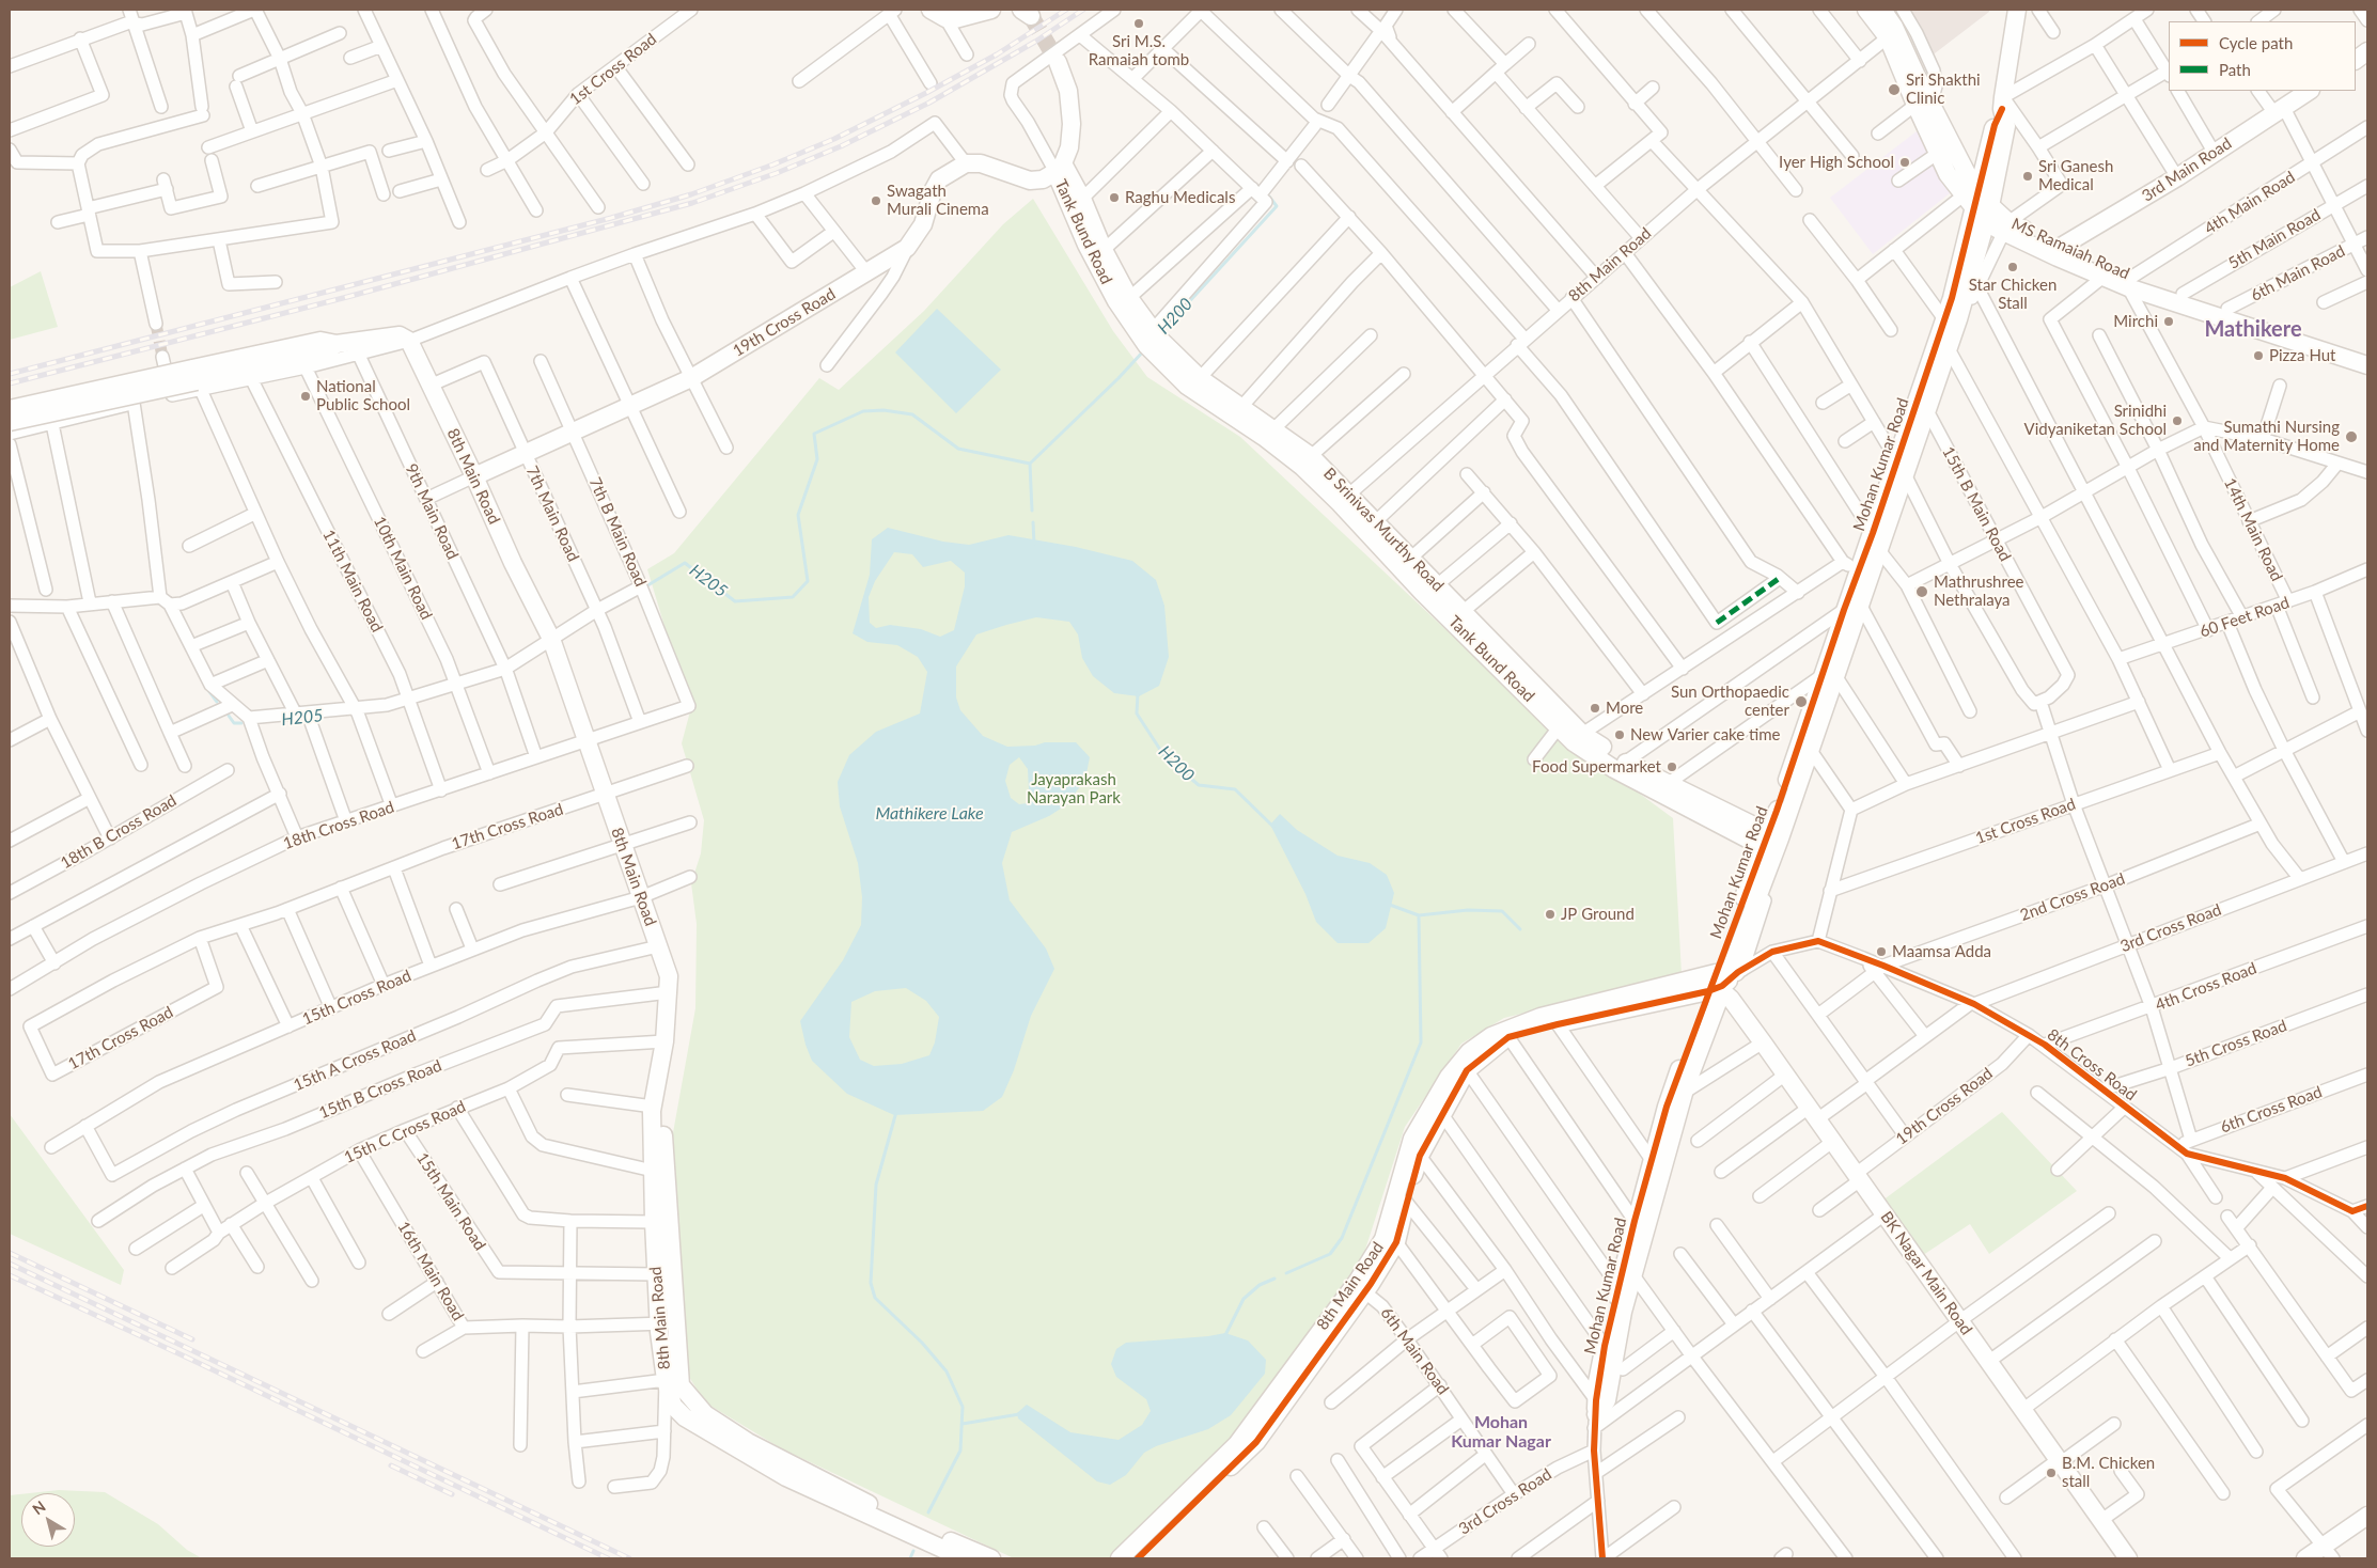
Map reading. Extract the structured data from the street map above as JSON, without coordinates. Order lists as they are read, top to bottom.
{
  "streets": {
    "street": [
      "1st Cross Road",
      "3rd Main Road",
      "4th Main Road",
      "Tank Bund Road",
      "5th Main Road",
      "MS Ramaiah Road",
      "8th Main Road",
      "6th Main Road",
      "19th Cross Road",
      "Mohan Kumar Road",
      "15th B Main Road",
      "9th Main Road",
      "7th Main Road",
      "B Srinivas Murthy Road",
      "14th Main Road",
      "7th B Main Road",
      "10th Main Road",
      "11th Main Road",
      "60 Feet Road",
      "18th Cross Road",
      "17th Cross Road",
      "18th B Cross Road",
      "2nd Cross Road",
      "3rd Cross Road",
      "4th Cross Road",
      "15th Cross Road",
      "5th Cross Road",
      "15th A Cross Road",
      "8th Cross Road",
      "15th B Cross Road",
      "6th Cross Road",
      "15th C Cross Road",
      "15th Main Road",
      "16th Main Road",
      "BK Nagar Main Road"
    ]
  },
  "crossings": [
    ["3rd Main Road", "MS Ramaiah Road"],
    ["4th Main Road", "MS Ramaiah Road"],
    ["4th Main Road", "14th Main Road"],
    ["Tank Bund Road", "8th Main Road"],
    ["Tank Bund Road", "Mohan Kumar Road"],
    ["Tank Bund Road", "B Srinivas Murthy Road"],
    ["5th Main Road", "MS Ramaiah Road"],
    ["MS Ramaiah Road", "8th Main Road"],
    ["MS Ramaiah Road", "6th Main Road"],
    ["MS Ramaiah Road", "Mohan Kumar Road"],
    ["MS Ramaiah Road", "14th Main Road"],
    ["8th Main Road", "6th Main Road"],
    ["8th Main Road", "19th Cross Road"],
    ["8th Main Road", "Mohan Kumar Road"],
    ["8th Main Road", "7th Main Road"],
    ["8th Main Road", "B Srinivas Murthy Road"],
    ["8th Main Road", "18th Cross Road"],
    ["8th Main Road", "17th Cross Road"],
    ["8th Main Road", "15th Cross Road"],
    ["8th Main Road", "15th A Cross Road"],
    ["8th Main Road", "15th B Cross Road"],
    ["8th Main Road", "15th C Cross Road"],
    ["8th Main Road", "16th Main Road"],
    ["8th Main Road", "BK Nagar Main Road"],
    ["6th Main Road", "3rd Cross Road"],
    ["19th Cross Road", "7th Main Road"],
    ["19th Cross Road", "7th B Main Road"],
    ["19th Cross Road", "8th Cross Road"],
    ["19th Cross Road", "BK Nagar Main Road"],
    ["Mohan Kumar Road", "B Srinivas Murthy Road"],
    ["Mohan Kumar Road", "3rd Cross Road"],
    ["Mohan Kumar Road", "BK Nagar Main Road"],
    ["9th Main Road", "18th Cross Road"],
    ["7th Main Road", "18th Cross Road"],
    ["14th Main Road", "60 Feet Road"],
    ["7th B Main Road", "18th Cross Road"],
    ["10th Main Road", "18th Cross Road"],
    ["11th Main Road", "18th Cross Road"],
    ["2nd Cross Road", "8th Cross Road"],
    ["3rd Cross Road", "8th Cross Road"],
    ["3rd Cross Road", "BK Nagar Main Road"],
    ["4th Cross Road", "8th Cross Road"],
    ["15th Cross Road", "15th A Cross Road"],
    ["5th Cross Road", "8th Cross Road"],
    ["8th Cross Road", "6th Cross Road"],
    ["15th C Cross Road", "15th Main Road"],
    ["15th C Cross Road", "16th Main Road"]
  ],
  "districts": ["Mathikere", "Mohan Kumar Nagar"],
  "water": ["H200", "H205", "Mathikere Lake"],
  "parks": ["Jayaprakash Narayan Park"],
  "places": [
    "Sri M.S. Ramaiah tomb",
    "Sri Shakthi Clinic",
    "Iyer High School",
    "Sri Ganesh Medical",
    "Raghu Medicals",
    "Swagath Murali Cinema",
    "Star Chicken Stall",
    "Mirchi",
    "Pizza Hut",
    "National Public School",
    "Srinidhi Vidyaniketan School",
    "Sumathi Nursing and Maternity Home",
    "Mathrushree Nethralaya",
    "Sun Orthopaedic center",
    "More",
    "New Varier cake time",
    "Food Supermarket",
    "JP Ground",
    "Maamsa Adda",
    "B.M. Chicken stall"
  ],
  "legend": ["Cycle path", "Path"],
  "north": "top left"
}
